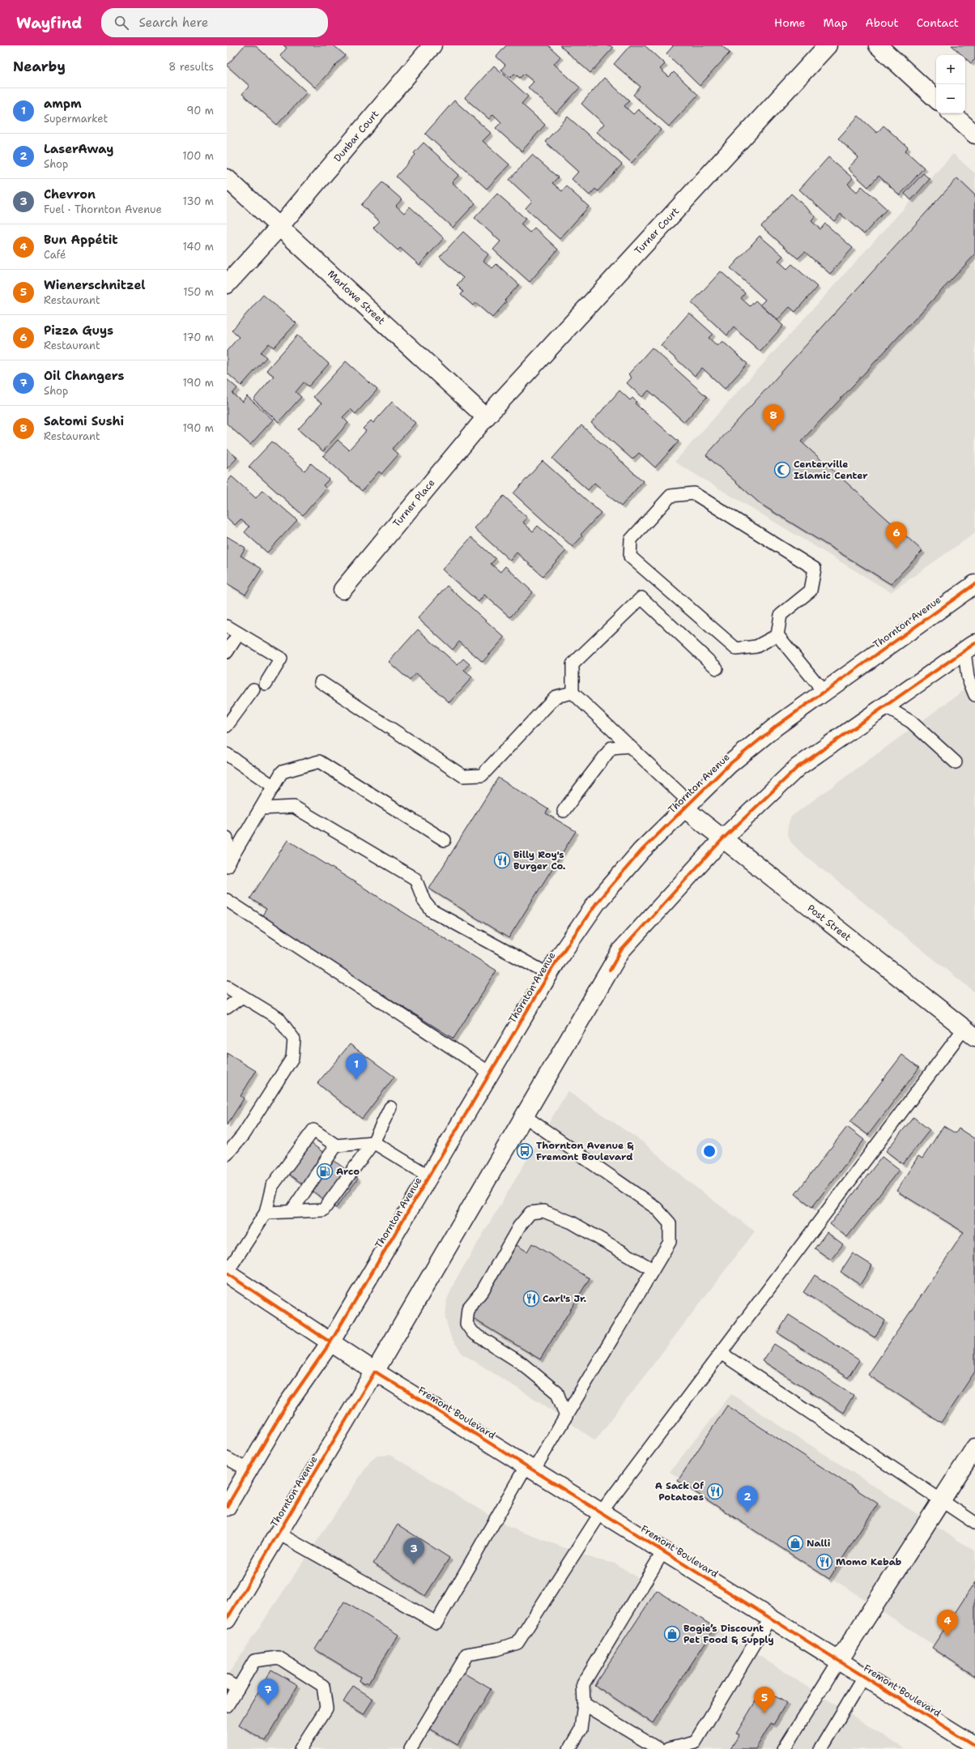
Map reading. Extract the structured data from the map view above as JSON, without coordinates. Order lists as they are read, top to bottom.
{
  "streets": {
    "street": [
      "Dunbar Court",
      "Turner Court",
      "Marlowe Street",
      "Turner Place",
      "Thornton Avenue",
      "Post Street",
      "Fremont Boulevard"
    ]
  },
  "crossings": [
    ["Dunbar Court", "Marlowe Street"],
    ["Turner Court", "Marlowe Street"],
    ["Turner Court", "Turner Place"],
    ["Marlowe Street", "Turner Place"],
    ["Thornton Avenue", "Post Street"],
    ["Thornton Avenue", "Fremont Boulevard"]
  ],
  "places": {
    "mosque": ["Centerville Islamic Center"],
    "restaurant": [
      "Billy Roy's Burger Co.",
      "Carl's Jr.",
      "A Sack Of Potatoes",
      "Momo Kebab"
    ],
    "bus stop": ["Thornton Avenue & Fremont Boulevard"],
    "fuel station": ["Arco"],
    "shop": ["Nalli", "Bogie’s Discount Pet Food & Supply"]
  },
  "page": {
    "header": "Wayfind",
    "search": "Search here",
    "nav": [
      "Home",
      "Map",
      "About",
      "Contact"
    ],
    "heading": ["Nearby", "8 results"],
    "map_buttons": ["+", "−"],
    "list": [
      {
        "mark": "1",
        "name": "ampm",
        "note": "Supermarket",
        "value": "90 m"
      },
      {
        "mark": "2",
        "name": "LaserAway",
        "note": "Shop",
        "value": "100 m"
      },
      {
        "mark": "3",
        "name": "Chevron",
        "note": "Fuel · Thornton Avenue",
        "value": "130 m"
      },
      {
        "mark": "4",
        "name": "Bun Appétit",
        "note": "Café",
        "value": "140 m"
      },
      {
        "mark": "5",
        "name": "Wienerschnitzel",
        "note": "Restaurant",
        "value": "150 m"
      },
      {
        "mark": "6",
        "name": "Pizza Guys",
        "note": "Restaurant",
        "value": "170 m"
      },
      {
        "mark": "7",
        "name": "Oil Changers",
        "note": "Shop",
        "value": "190 m"
      },
      {
        "mark": "8",
        "name": "Satomi Sushi",
        "note": "Restaurant",
        "value": "190 m"
      }
    ],
    "pins": [
      "8",
      "6",
      "1",
      "2",
      "3",
      "4",
      "7",
      "5"
    ]
  }
}
